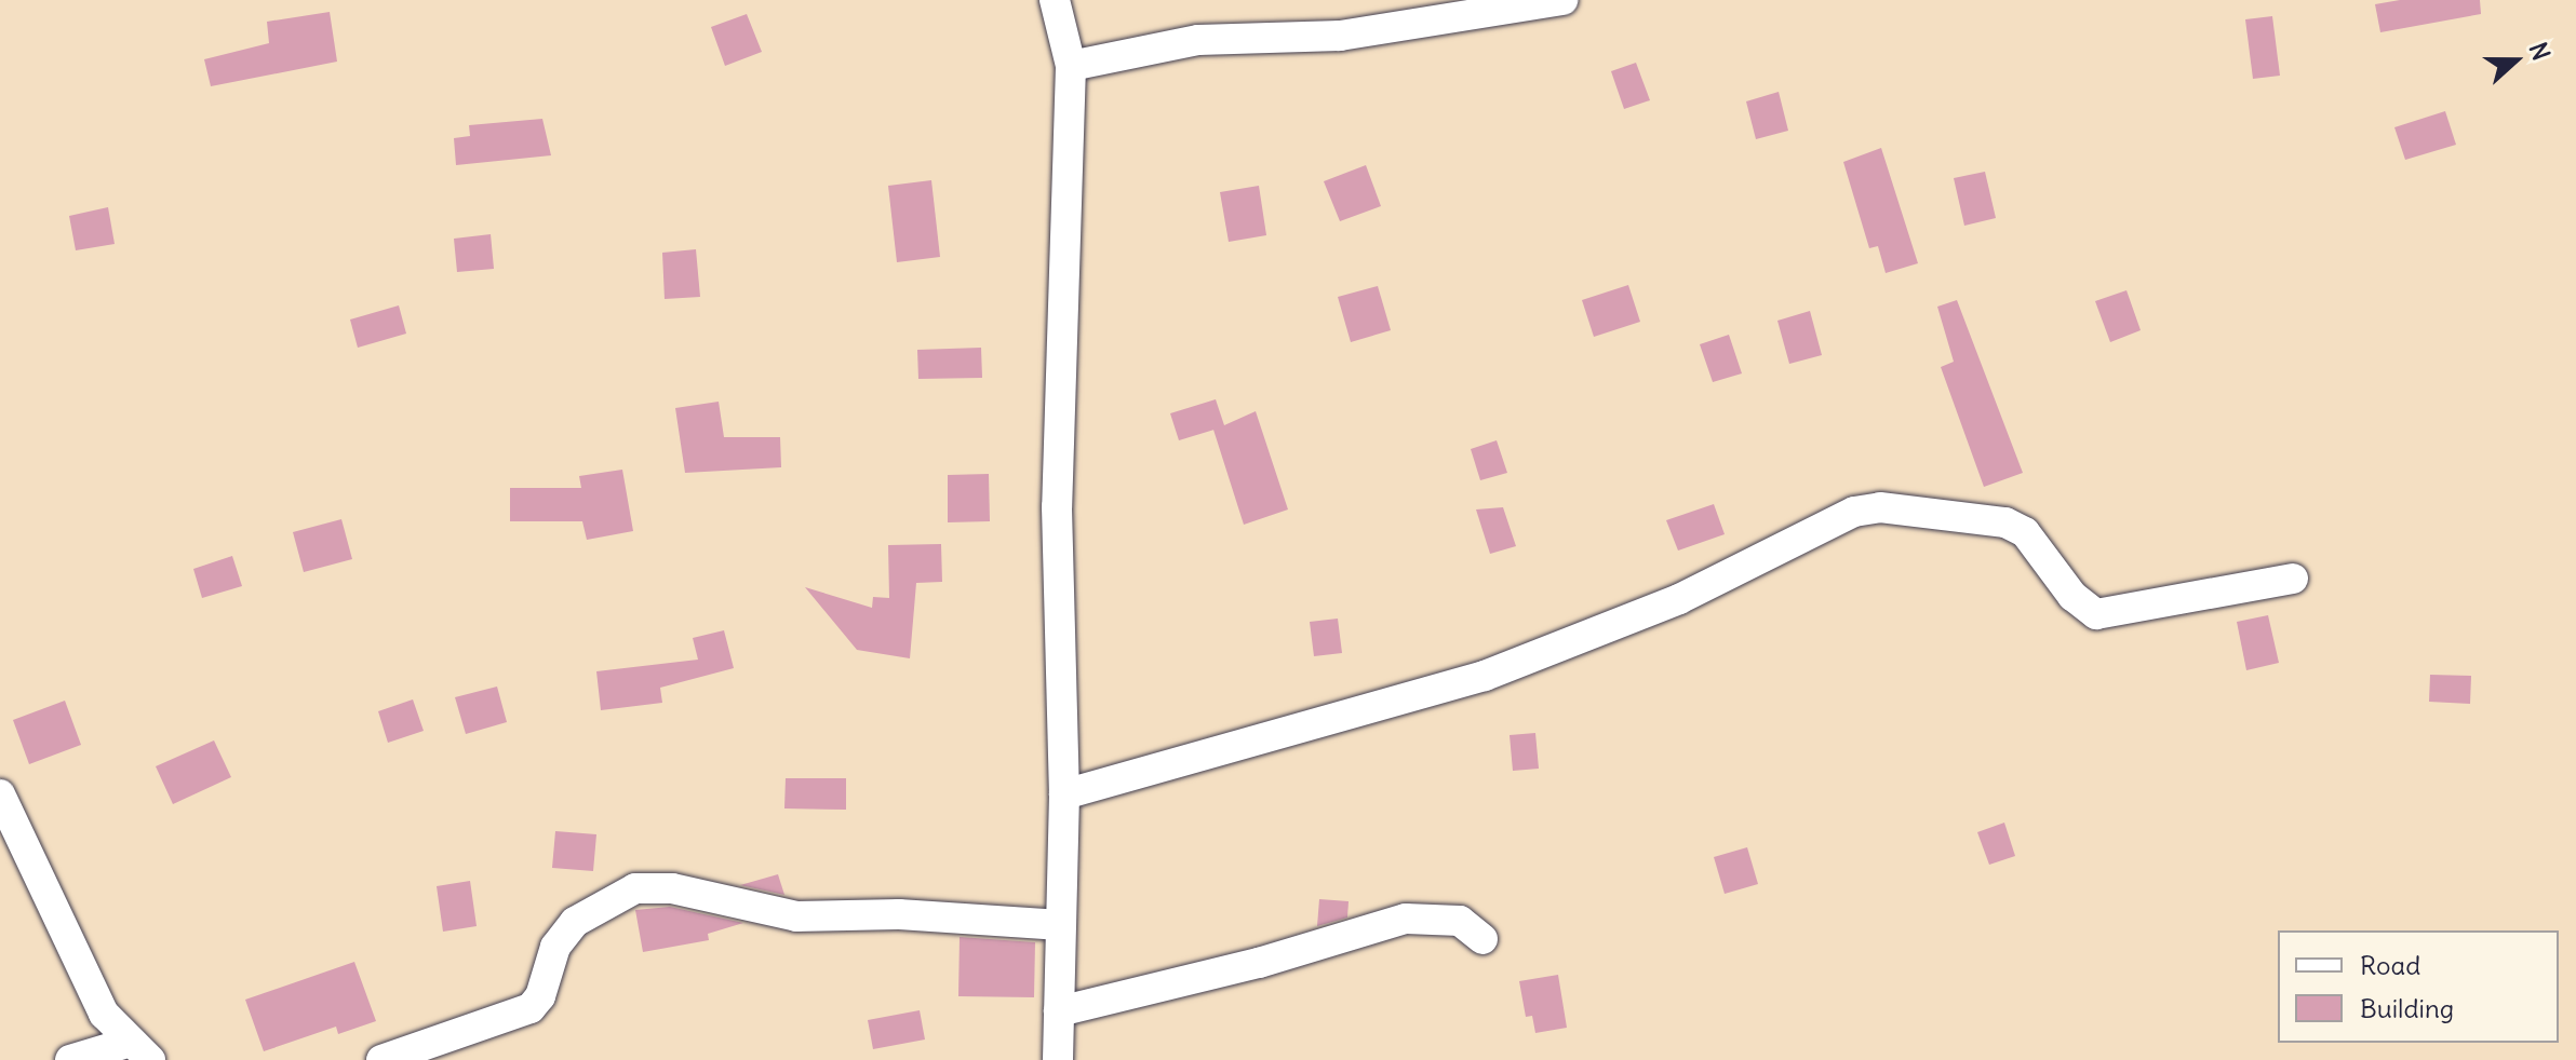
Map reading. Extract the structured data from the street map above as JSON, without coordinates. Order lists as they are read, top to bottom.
{
  "legend": ["Road", "Building"],
  "north": "right"
}
